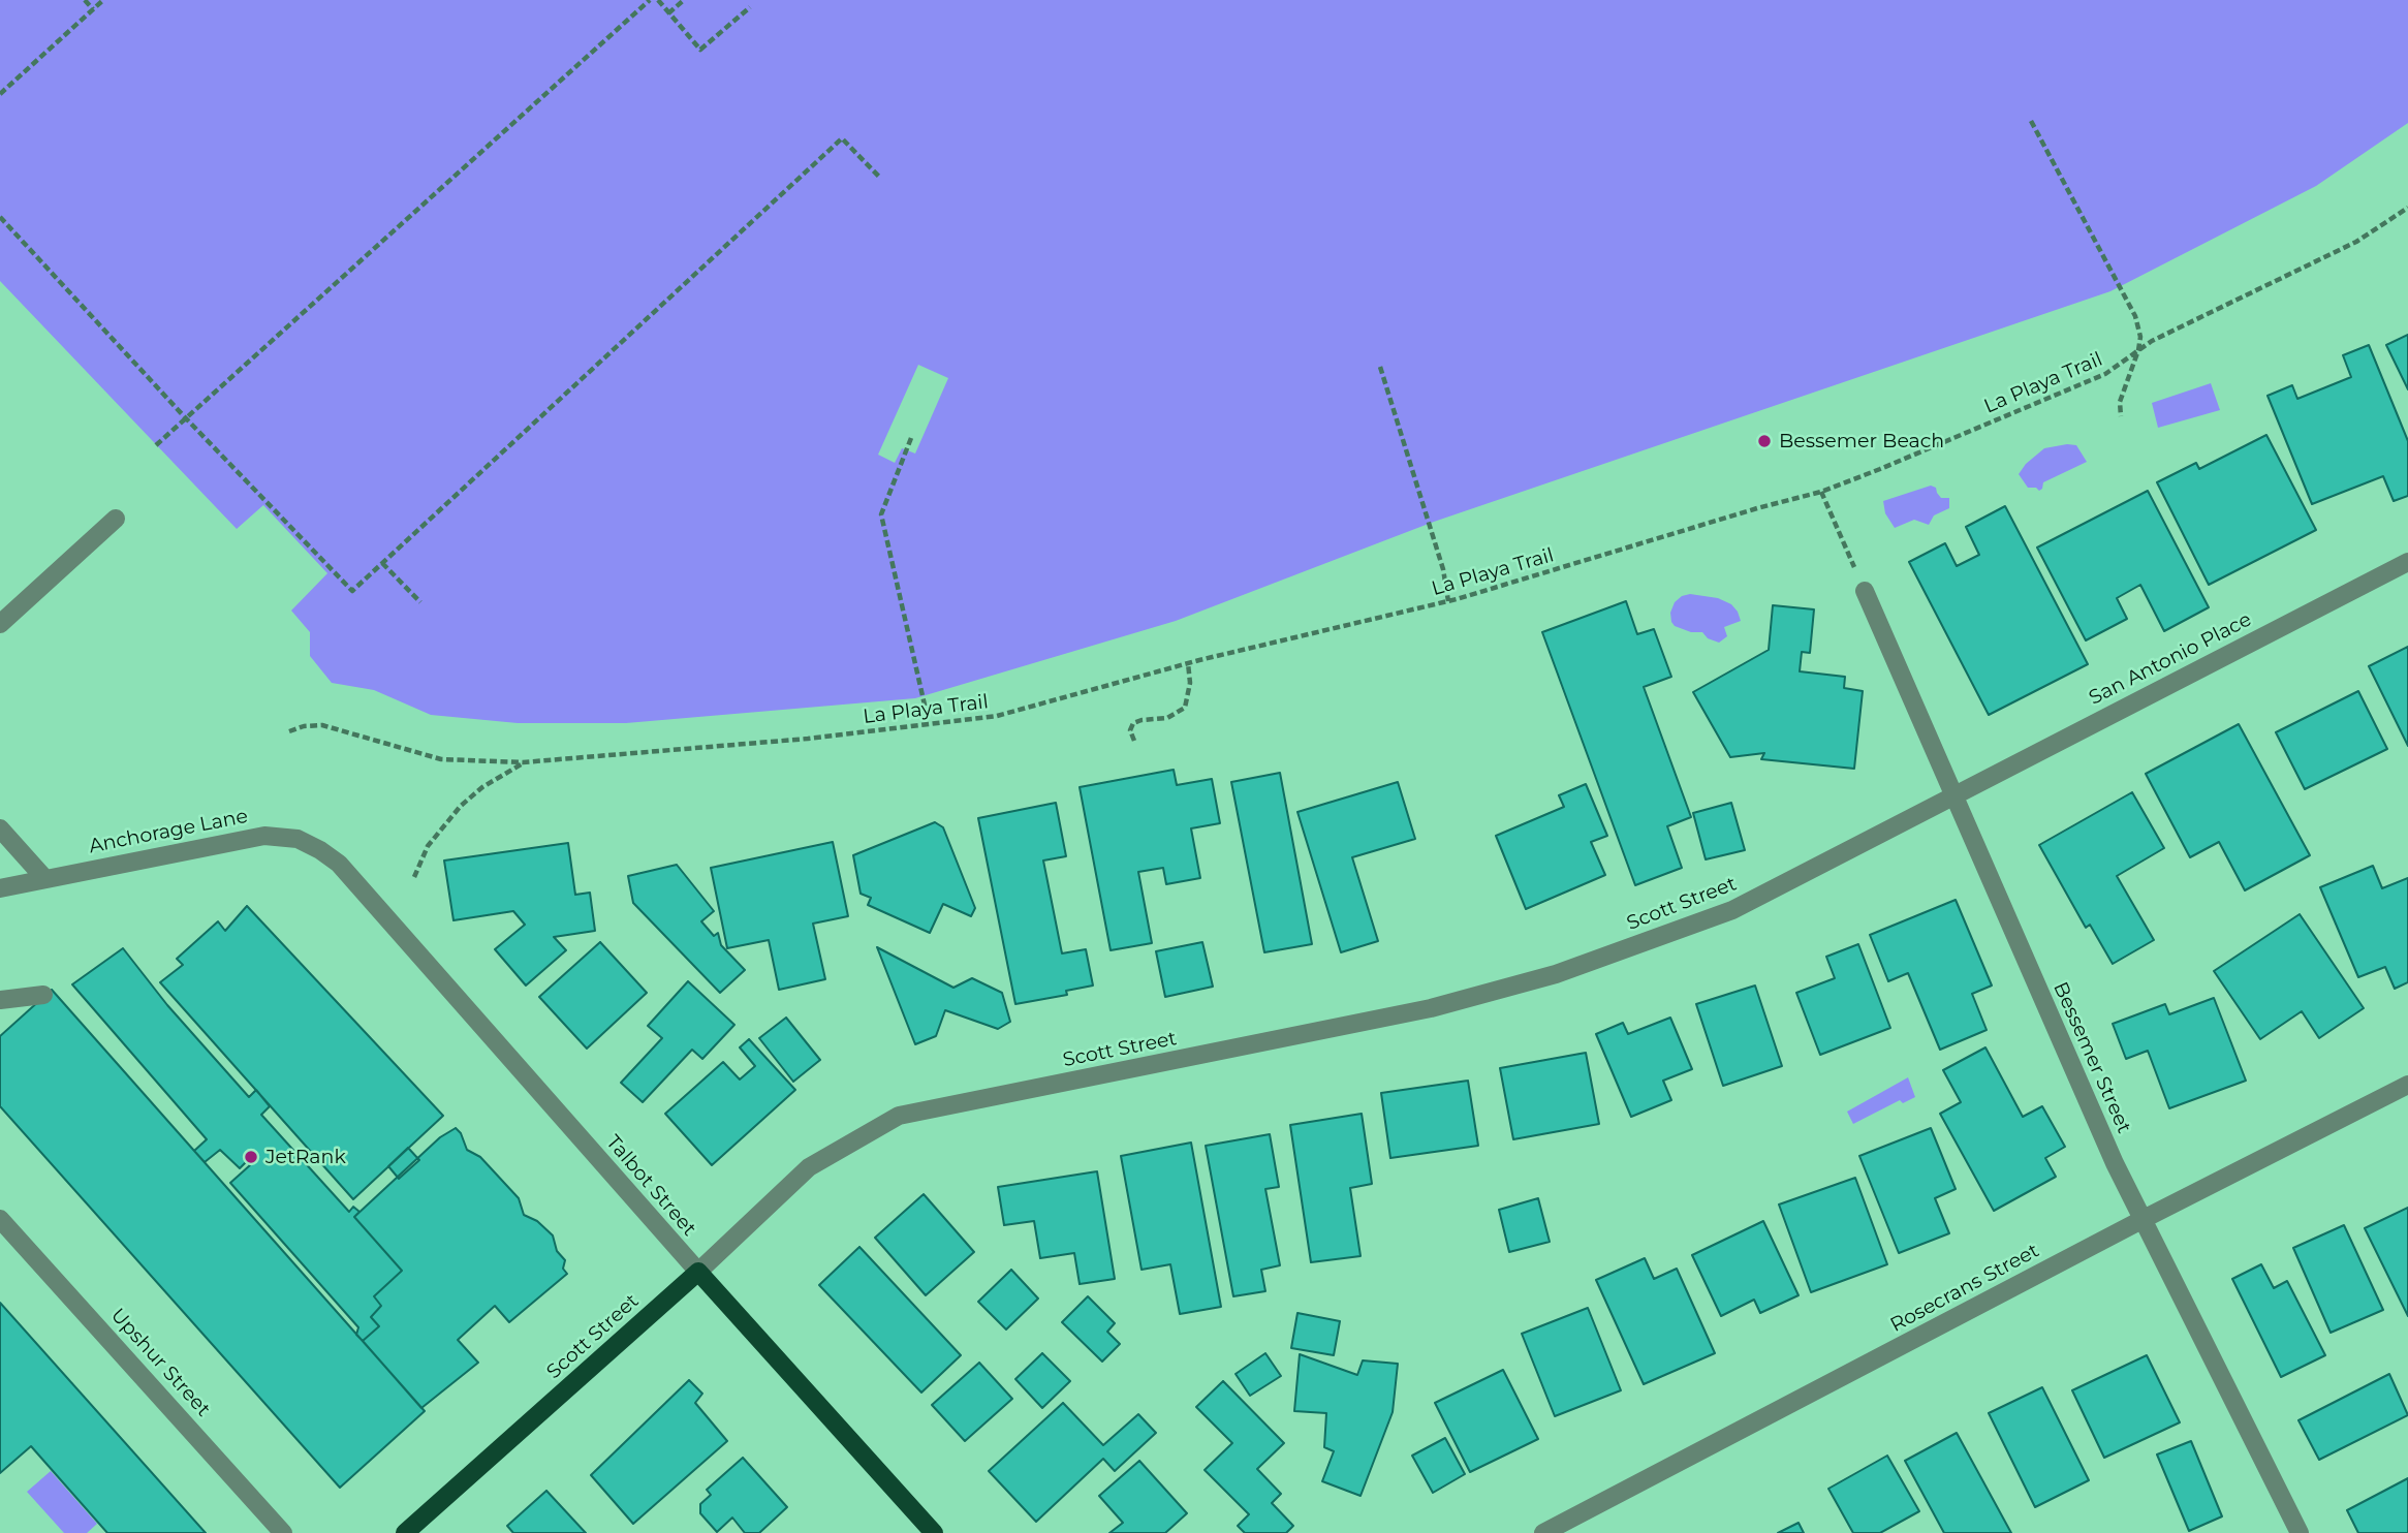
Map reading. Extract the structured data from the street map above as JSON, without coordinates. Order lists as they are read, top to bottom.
{
  "streets": {
    "main road": ["Scott Street", "Talbot Street"],
    "street": [
      "San Antonio Place",
      "Anchorage Lane",
      "Bessemer Street",
      "Rosecrans Street",
      "Upshur Street"
    ],
    "path": ["La Playa Trail"]
  },
  "crossings": [
    ["San Antonio Place", "Scott Street"],
    ["San Antonio Place", "Bessemer Street"],
    ["Anchorage Lane", "Talbot Street"],
    ["Scott Street", "Bessemer Street"],
    ["Scott Street", "Talbot Street"],
    ["Bessemer Street", "Rosecrans Street"]
  ],
  "places": ["Bessemer Beach", "JetRank"]
}
